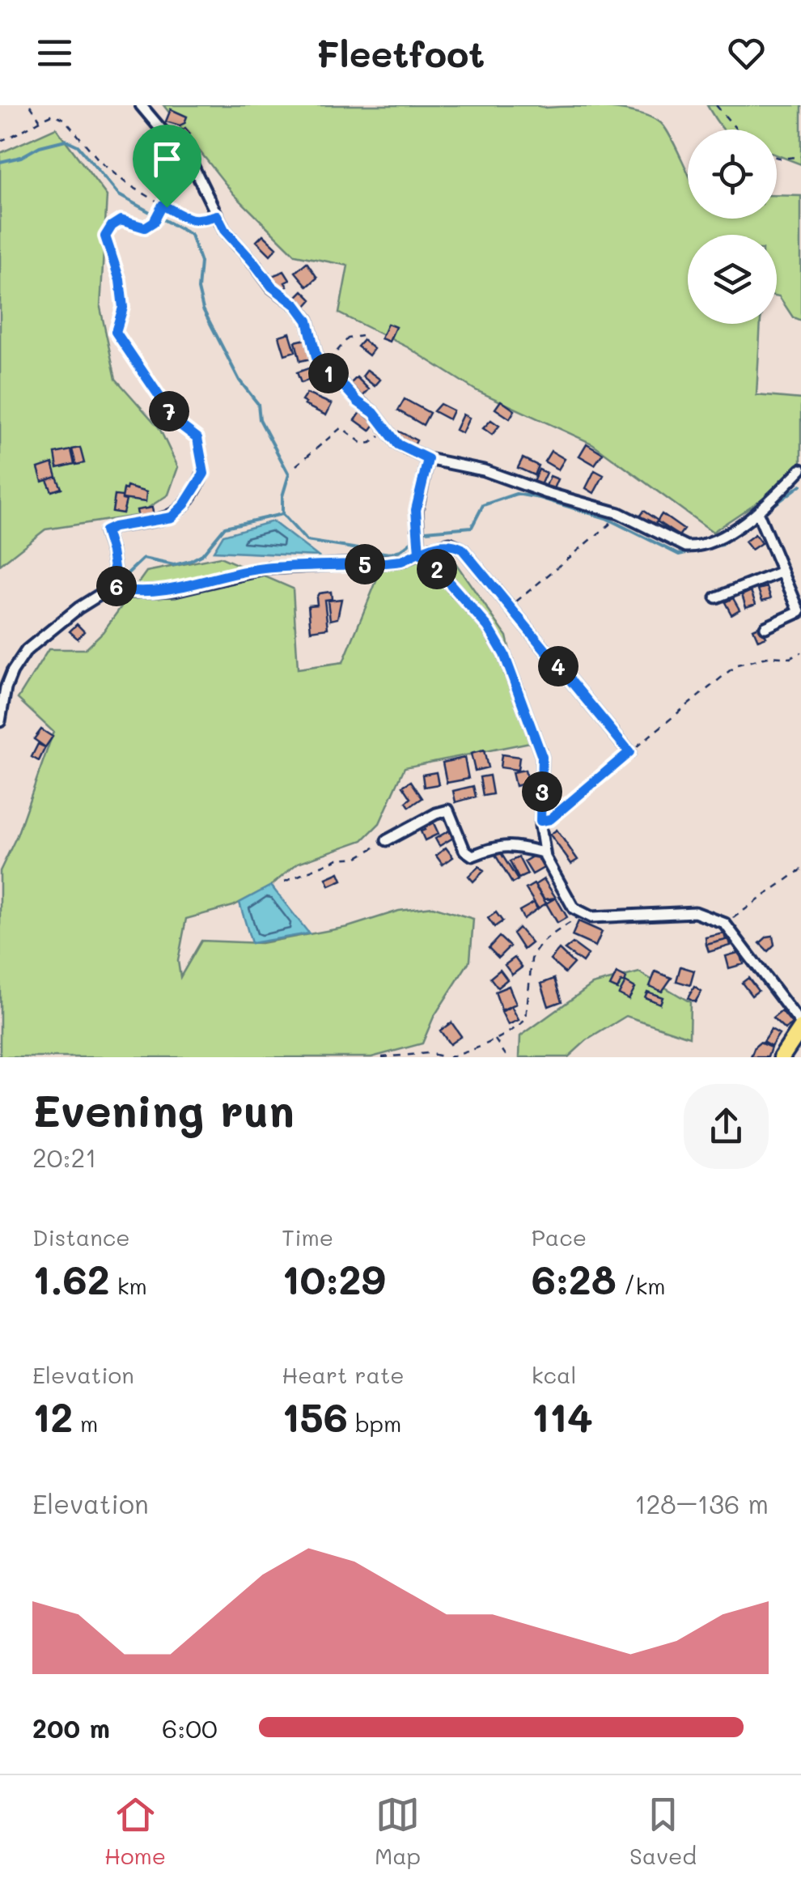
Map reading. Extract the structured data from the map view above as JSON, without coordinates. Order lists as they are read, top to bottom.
{
  "page": {
    "header": "Fleetfoot",
    "pins": [
      "1",
      "7",
      "5",
      "2",
      "6",
      "4",
      "3"
    ],
    "heading": ["Evening run", "20:21"],
    "stats": [
      ["Distance", "1.62 km"],
      ["Time", "10:29"],
      ["Pace", "6:28 /km"],
      ["Elevation", "12 m"],
      ["Heart rate", "156 bpm"],
      ["kcal", "114"]
    ],
    "chart": ["Elevation", "128–136 m"],
    "list": [
      {
        "name": "200 m",
        "note": "6:00"
      }
    ],
    "tabs": ["Home", "Map", "Saved"]
  }
}
